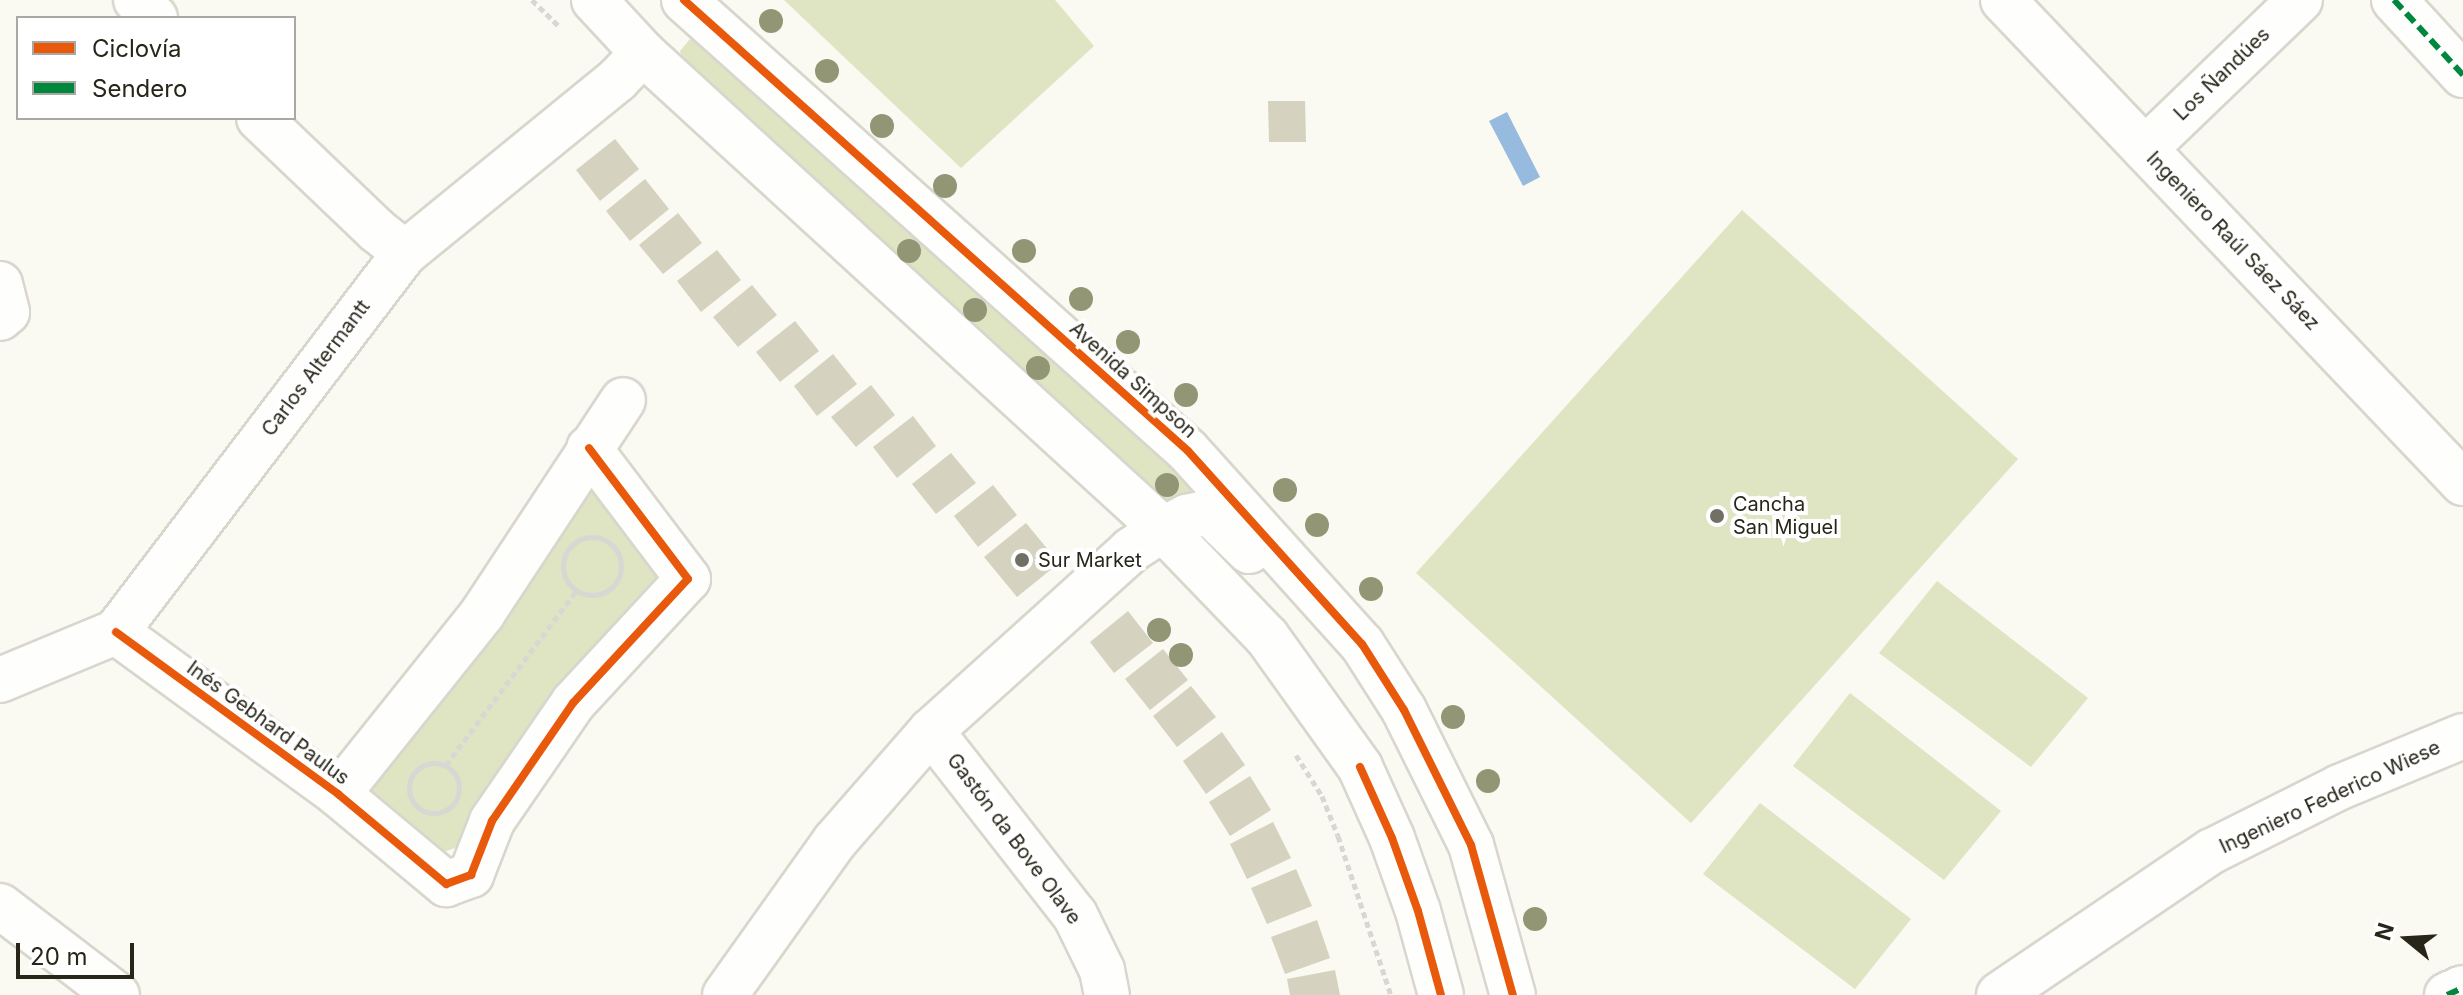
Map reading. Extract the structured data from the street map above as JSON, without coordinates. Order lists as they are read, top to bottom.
{
  "streets": {
    "street": [
      "Los Ñandúes",
      "Ingeniero Raúl Sáez Sáez",
      "Carlos Altermantt",
      "Avenida Simpson",
      "Inés Gebhard Paulus",
      "Ingeniero Federico Wiese",
      "Gastón da Bove Olave"
    ]
  },
  "crossings": [
    ["Los Ñandúes", "Ingeniero Raúl Sáez Sáez"],
    ["Carlos Altermantt", "Avenida Simpson"],
    ["Carlos Altermantt", "Inés Gebhard Paulus"],
    ["Avenida Simpson", "Gastón da Bove Olave"]
  ],
  "places": ["Cancha San Miguel", "Sur Market"],
  "legend": ["Ciclovía", "Sendero"],
  "scale_bar": "20 m",
  "north": "left"
}
